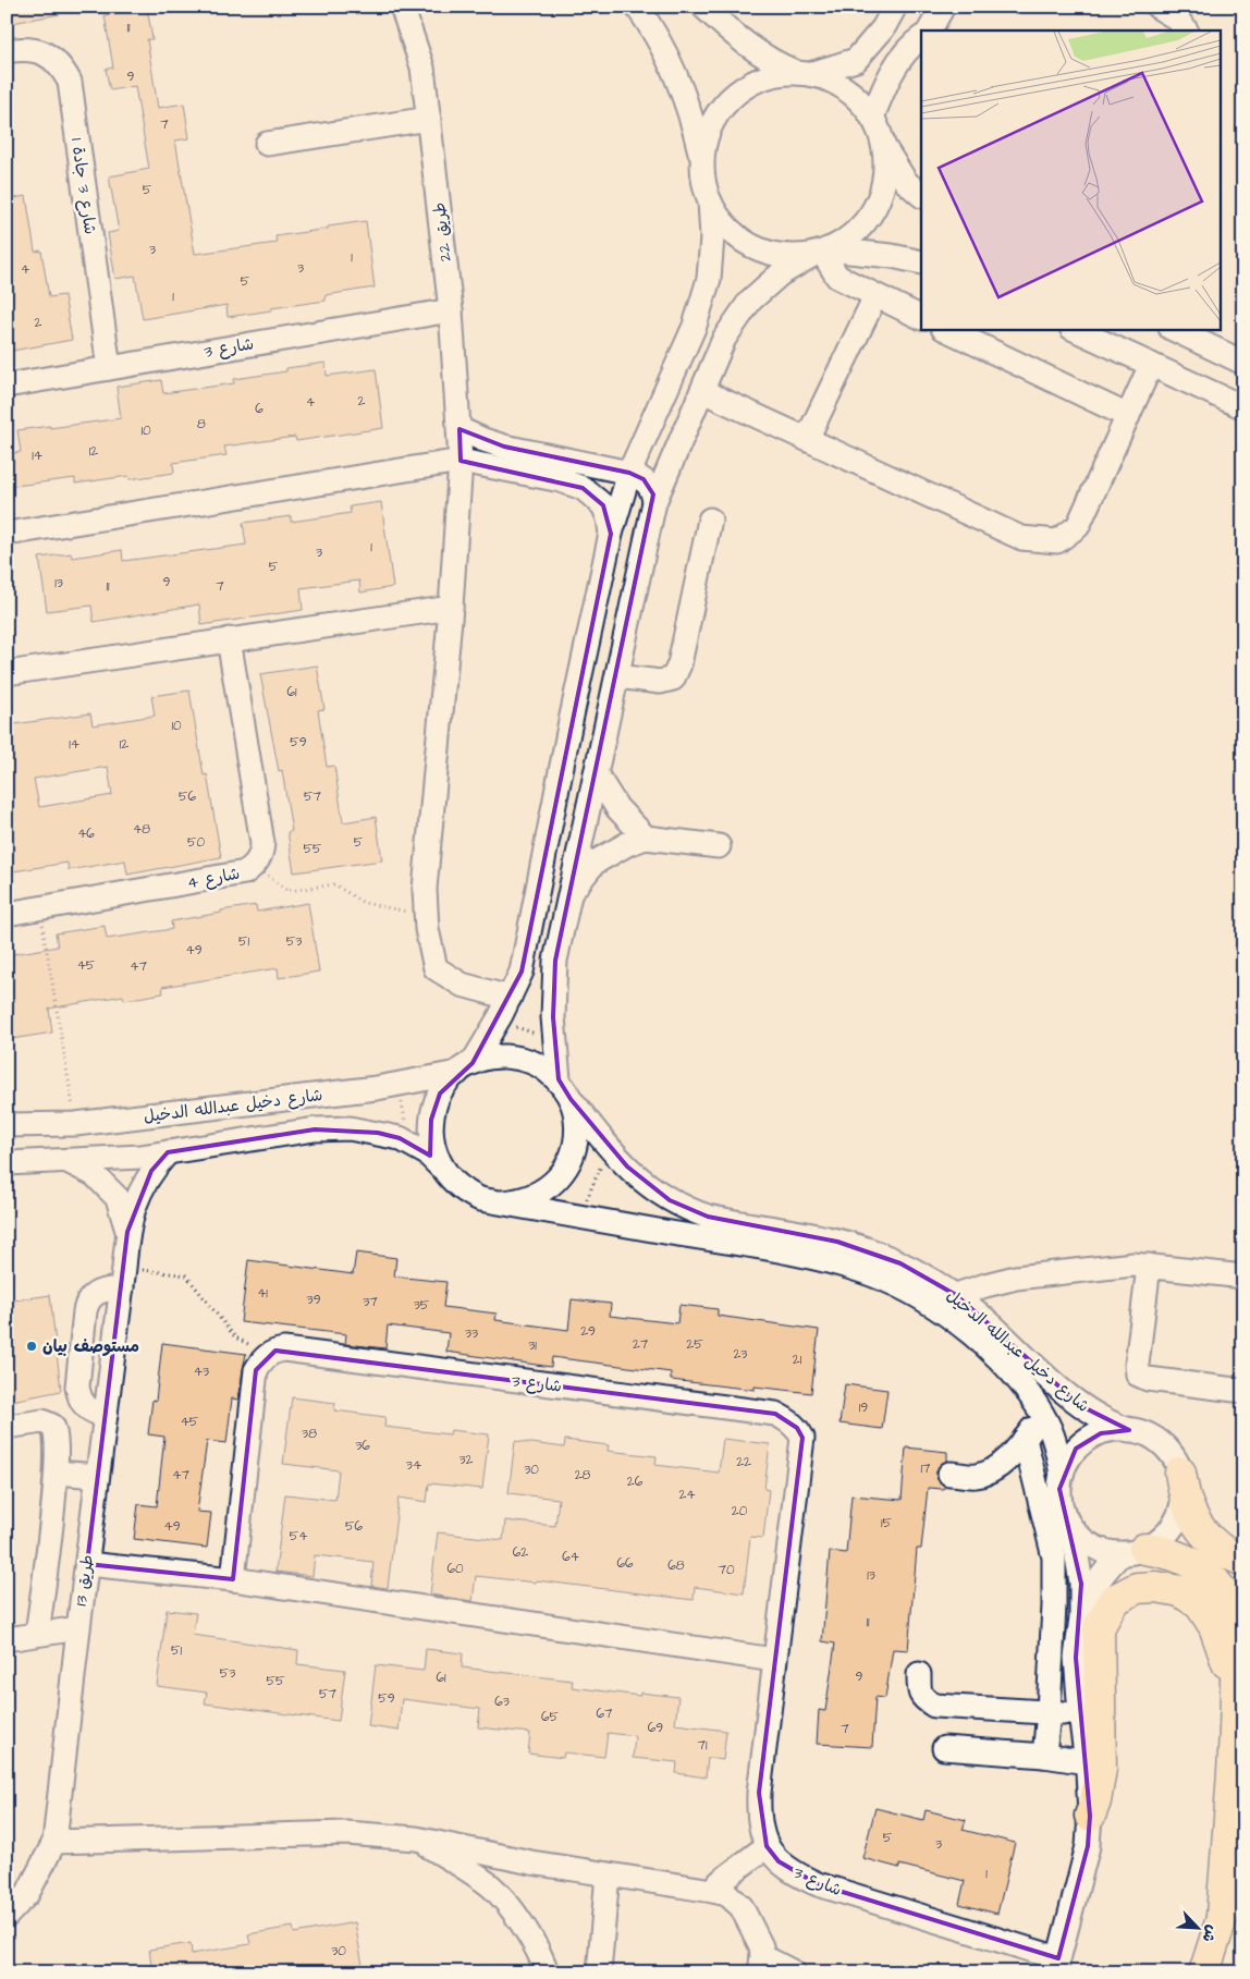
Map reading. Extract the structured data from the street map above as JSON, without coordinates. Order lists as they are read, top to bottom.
{
  "streets": {
    "street": [
      "شارع 3 جادة 1",
      "طريق 22",
      "شارع 3",
      "شارع 4",
      "شارع دخيل عبدالله الدخيل",
      "طريق 13"
    ]
  },
  "crossings": [
    ["شارع 3 جادة 1", "شارع 3"],
    ["طريق 22", "شارع 3"],
    ["شارع دخيل عبدالله الدخيل", "طريق 13"]
  ],
  "places": ["مستوصف بيان"],
  "house_numbers": [
    "11",
    "9",
    "7",
    "5",
    "3",
    "1",
    "3",
    "4",
    "5",
    "1",
    "2",
    "2",
    "4",
    "6",
    "8",
    "10",
    "12",
    "14",
    "1",
    "3",
    "5",
    "9",
    "13",
    "11",
    "7",
    "61",
    "10",
    "59",
    "14",
    "12",
    "56",
    "57",
    "48",
    "46",
    "50",
    "5",
    "55",
    "51",
    "53",
    "49",
    "45",
    "47",
    "41",
    "39",
    "37",
    "35",
    "29",
    "33",
    "27",
    "25",
    "31",
    "23",
    "21",
    "43",
    "19",
    "45",
    "38",
    "36",
    "32",
    "22",
    "34",
    "17",
    "30",
    "47",
    "28",
    "26",
    "24",
    "20",
    "15",
    "49",
    "56",
    "54",
    "62",
    "64",
    "66",
    "68",
    "60",
    "70",
    "13",
    "11",
    "51",
    "53",
    "9",
    "61",
    "55",
    "57",
    "59",
    "63",
    "67",
    "65",
    "69",
    "7",
    "71",
    "5",
    "3",
    "1",
    "30"
  ],
  "north": "bottom right"
}
